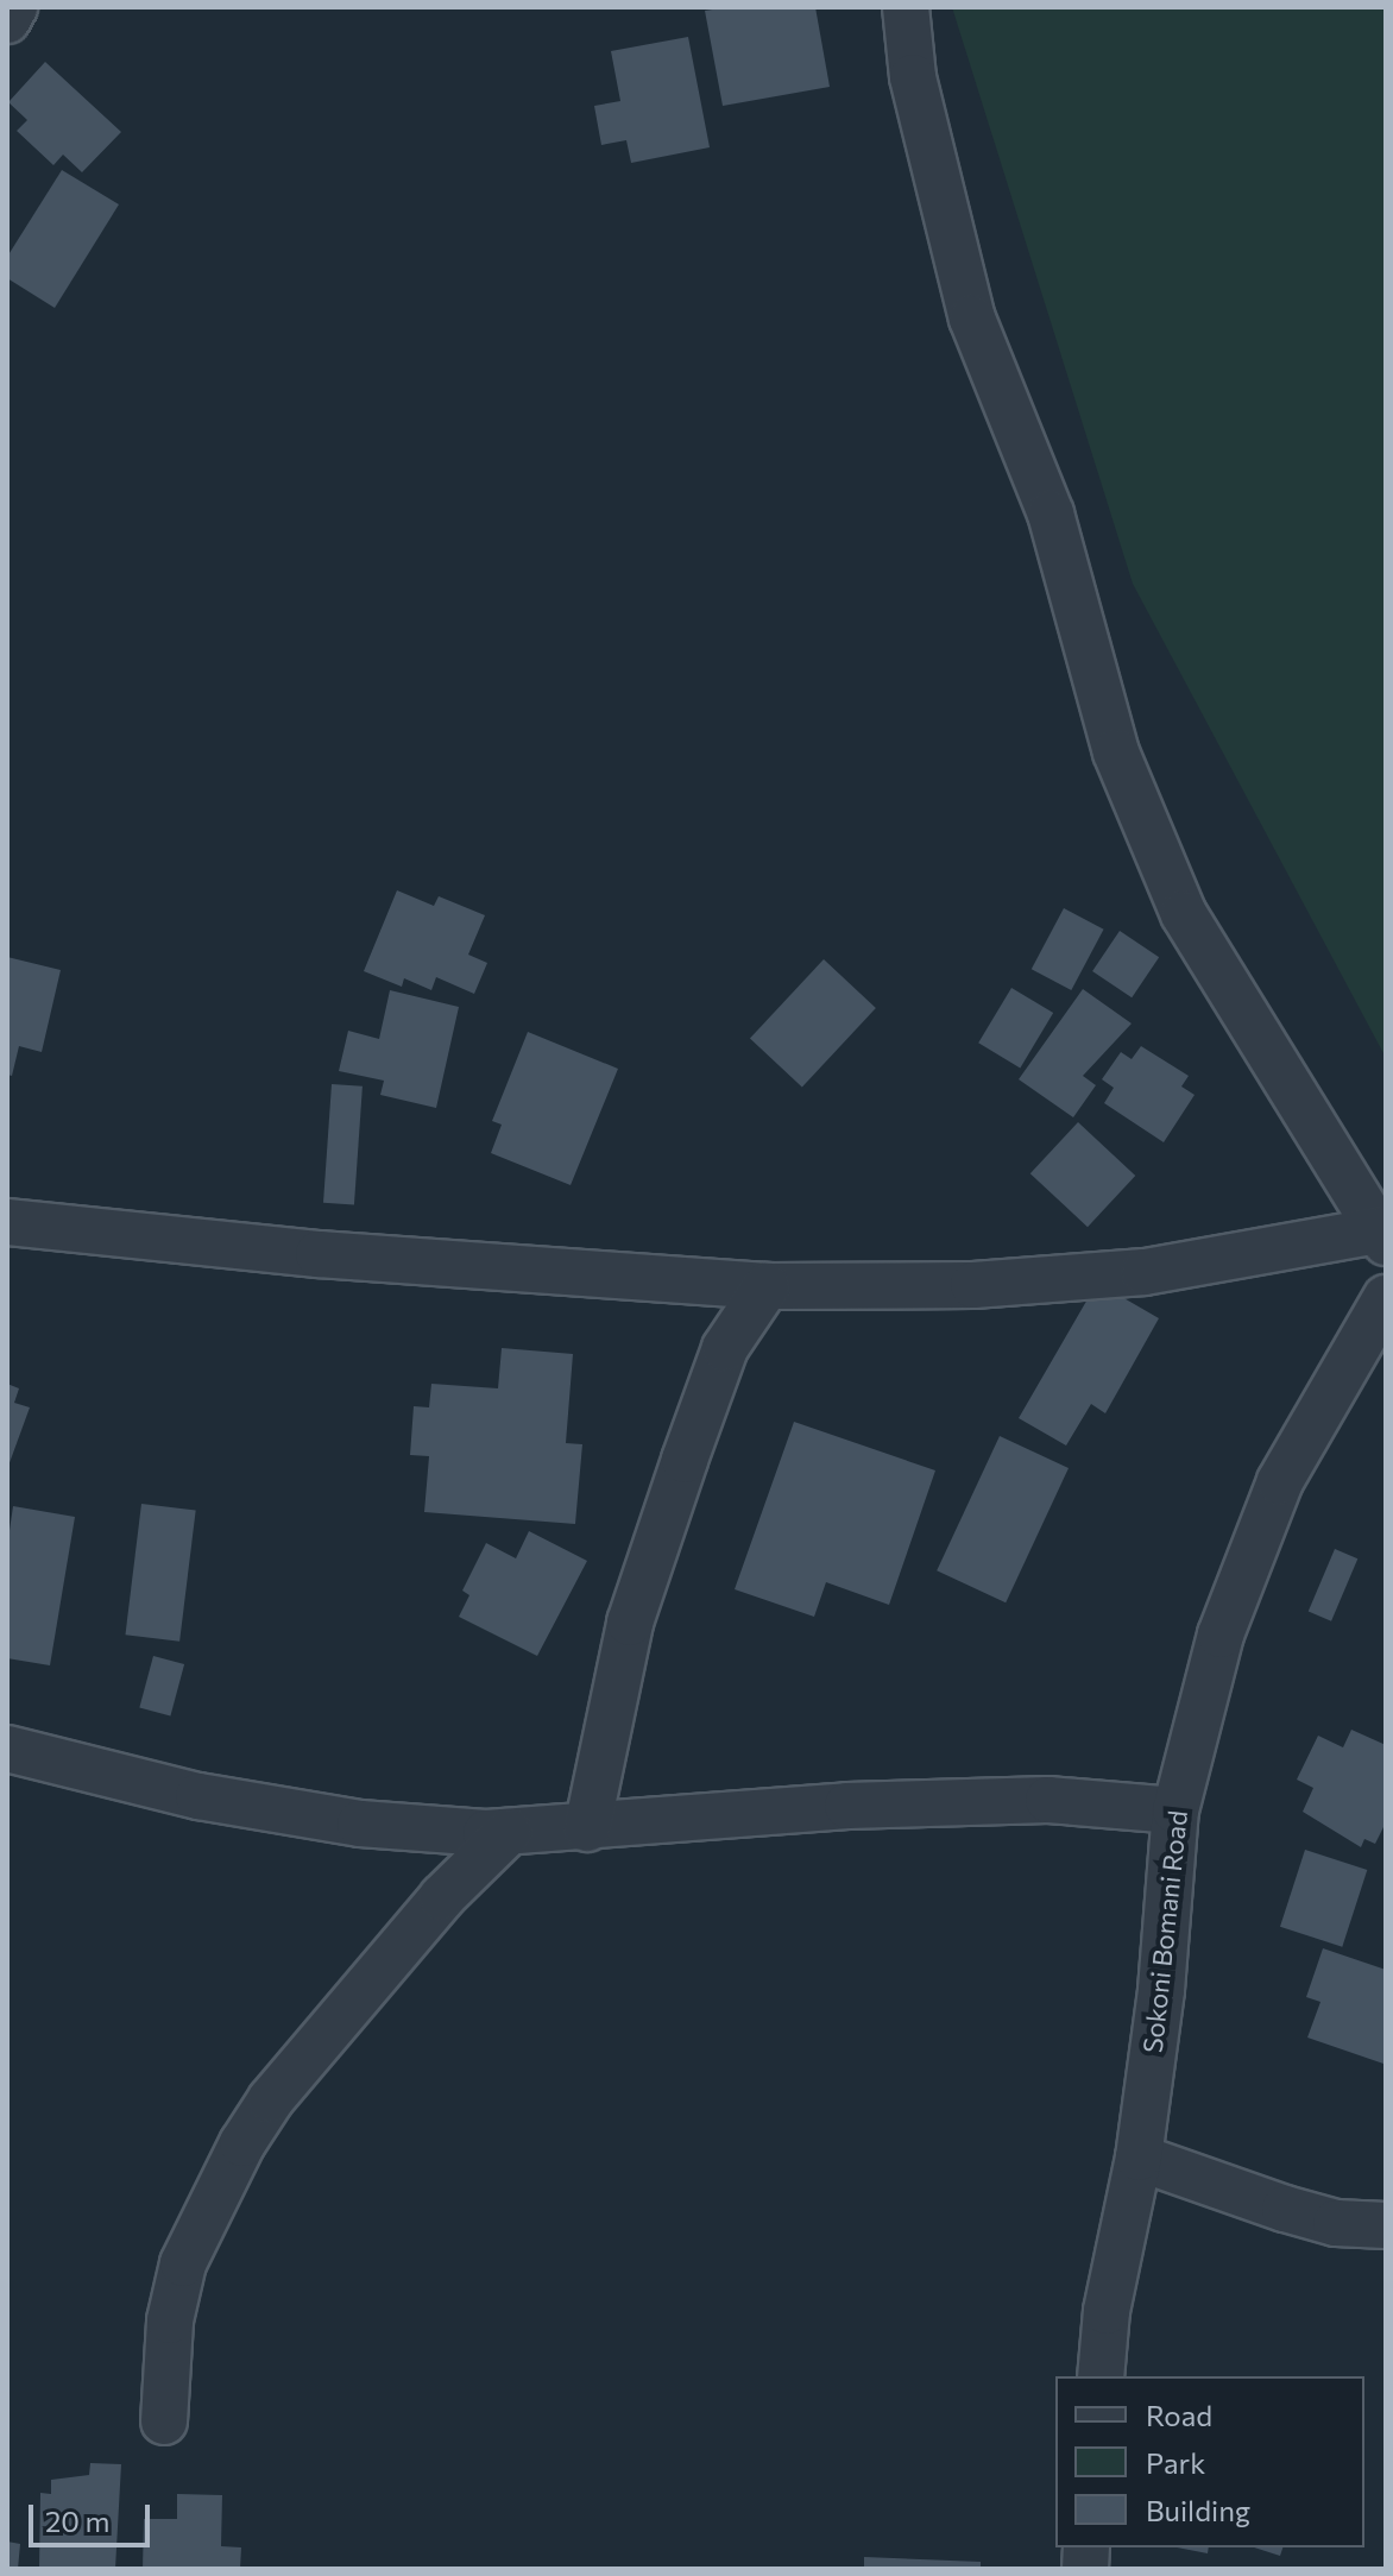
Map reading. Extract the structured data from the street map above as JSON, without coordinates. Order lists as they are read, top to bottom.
{
  "streets": {
    "street": ["Sokoni Bomani Road"]
  },
  "legend": ["Road", "Park", "Building"],
  "scale_bar": "20 m"
}
